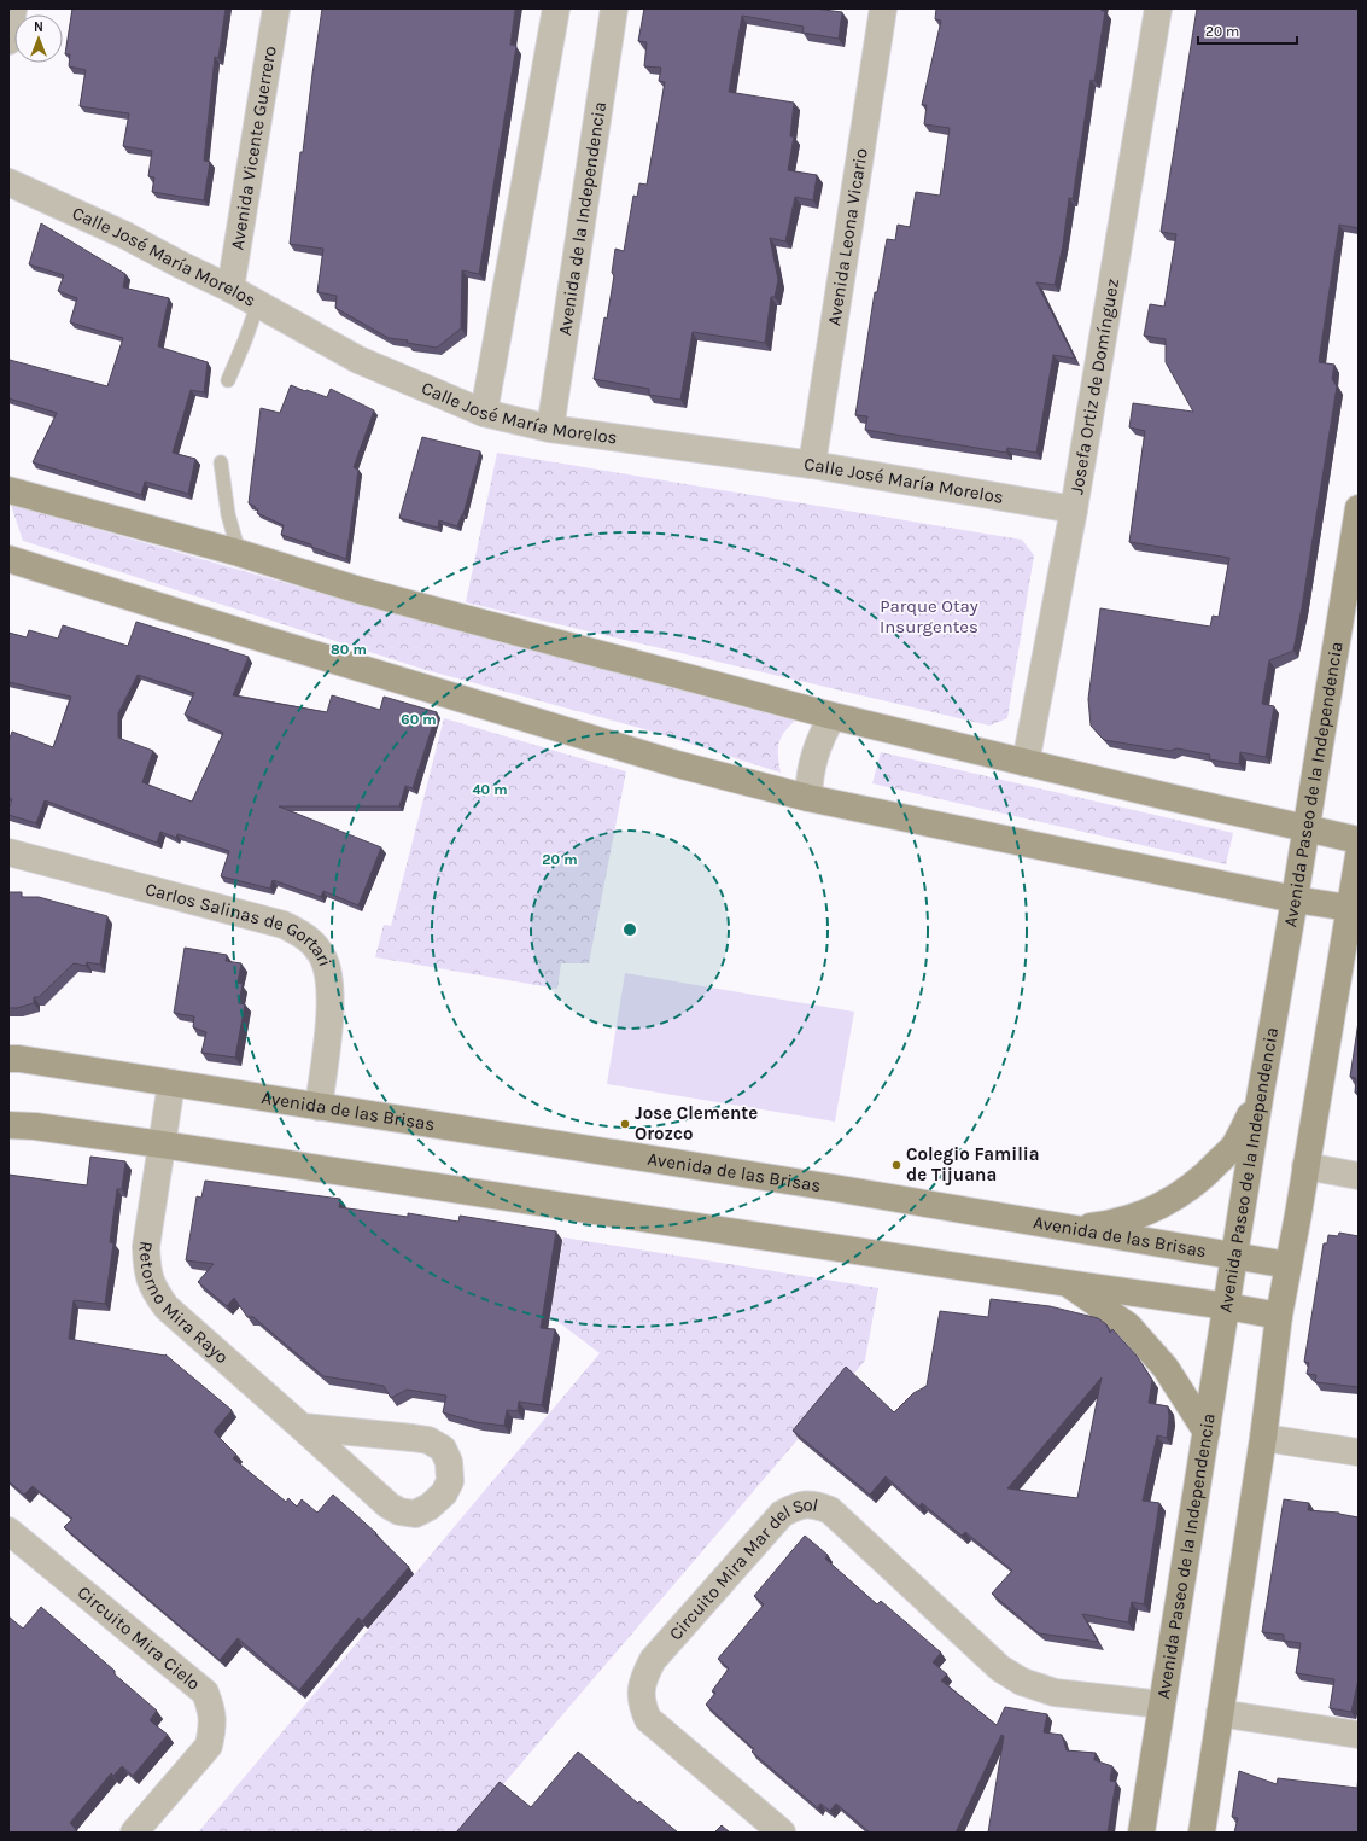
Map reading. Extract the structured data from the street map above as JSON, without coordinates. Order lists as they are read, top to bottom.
{
  "streets": {
    "street": [
      "Avenida Vicente Guerrero",
      "Avenida de la Independencia",
      "Avenida Leona Vicario",
      "Calle José María Morelos",
      "Josefa Ortiz de Domínguez",
      "Avenida Paseo de la Independencia",
      "Carlos Salinas de Gortari",
      "Avenida de las Brisas",
      "Retorno Mira Rayo",
      "Circuito Mira Mar del Sol",
      "Circuito Mira Cielo"
    ]
  },
  "crossings": [
    ["Avenida Vicente Guerrero", "Calle José María Morelos"],
    ["Avenida de la Independencia", "Calle José María Morelos"],
    ["Avenida Leona Vicario", "Calle José María Morelos"],
    ["Calle José María Morelos", "Josefa Ortiz de Domínguez"],
    ["Avenida Paseo de la Independencia", "Avenida de las Brisas"],
    ["Avenida Paseo de la Independencia", "Circuito Mira Mar del Sol"],
    ["Carlos Salinas de Gortari", "Avenida de las Brisas"],
    ["Avenida de las Brisas", "Retorno Mira Rayo"]
  ],
  "parks": ["Parque Otay Insurgentes"],
  "places": ["Jose Clemente Orozco", "Colegio Familia de Tijuana"],
  "scale_bar": "20 m",
  "north": "top",
  "rings": [
    "80 m",
    "60 m",
    "40 m",
    "20 m"
  ]
}
